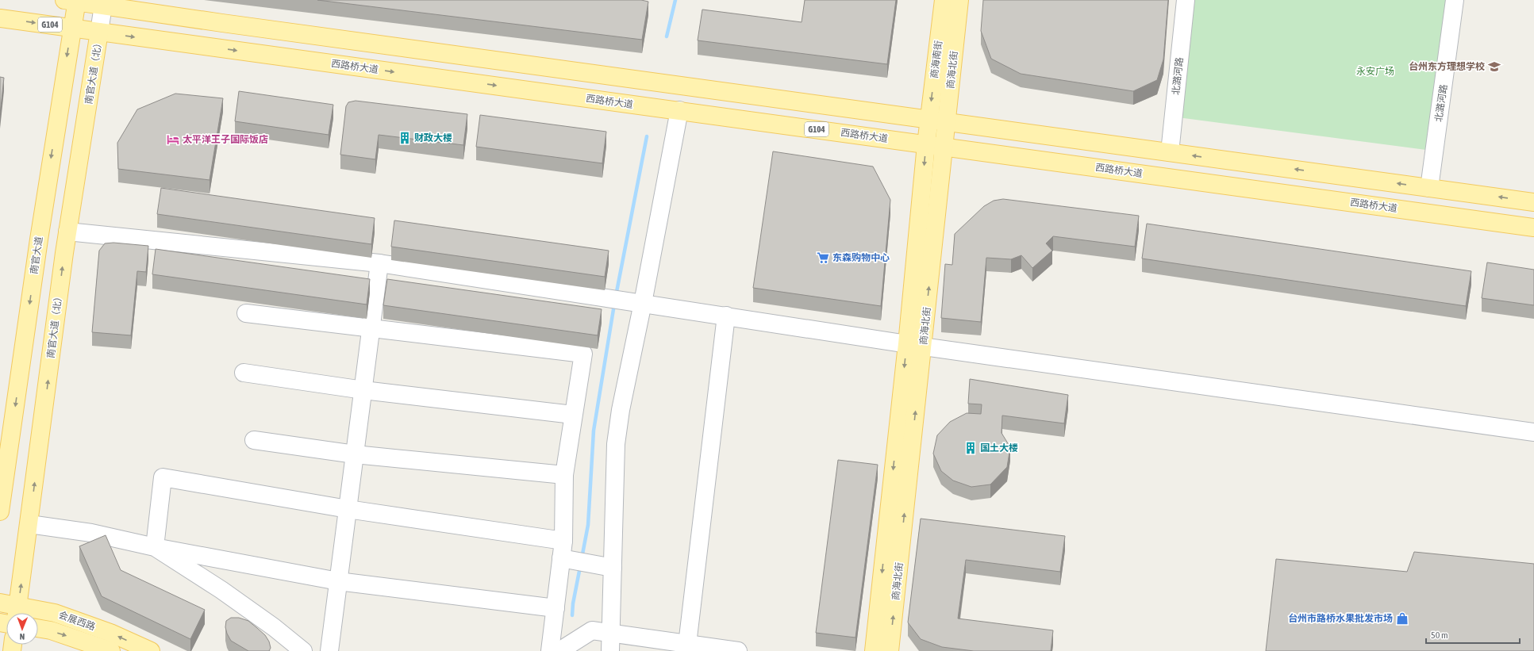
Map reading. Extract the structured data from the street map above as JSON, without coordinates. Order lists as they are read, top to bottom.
{
  "streets": {
    "main road": [
      "G104",
      "商海南街",
      "西路桥大道",
      "商海北街",
      "南官大道（北）",
      "南官大道",
      "会展西路"
    ],
    "street": ["北潞河路"]
  },
  "crossings": [
    ["G104", "西路桥大道"],
    ["G104", "南官大道（北）"],
    ["G104", "南官大道"],
    ["商海南街", "商海北街"],
    ["西路桥大道", "商海北街"],
    ["西路桥大道", "南官大道（北）"],
    ["南官大道（北）", "会展西路"]
  ],
  "one_way": ["商海南街", "南官大道（北）", "南官大道"],
  "parks": ["永安广场"],
  "places": {
    "school or university": ["台州东方理想学校"],
    "building": ["财政大楼", "国土大楼"],
    "hotel": ["太平洋王子国际饭店"],
    "supermarket": ["东森购物中心"],
    "shop": ["台州市路桥水果批发市场"]
  },
  "scale_bar": "50 m",
  "north": "bottom"
}
